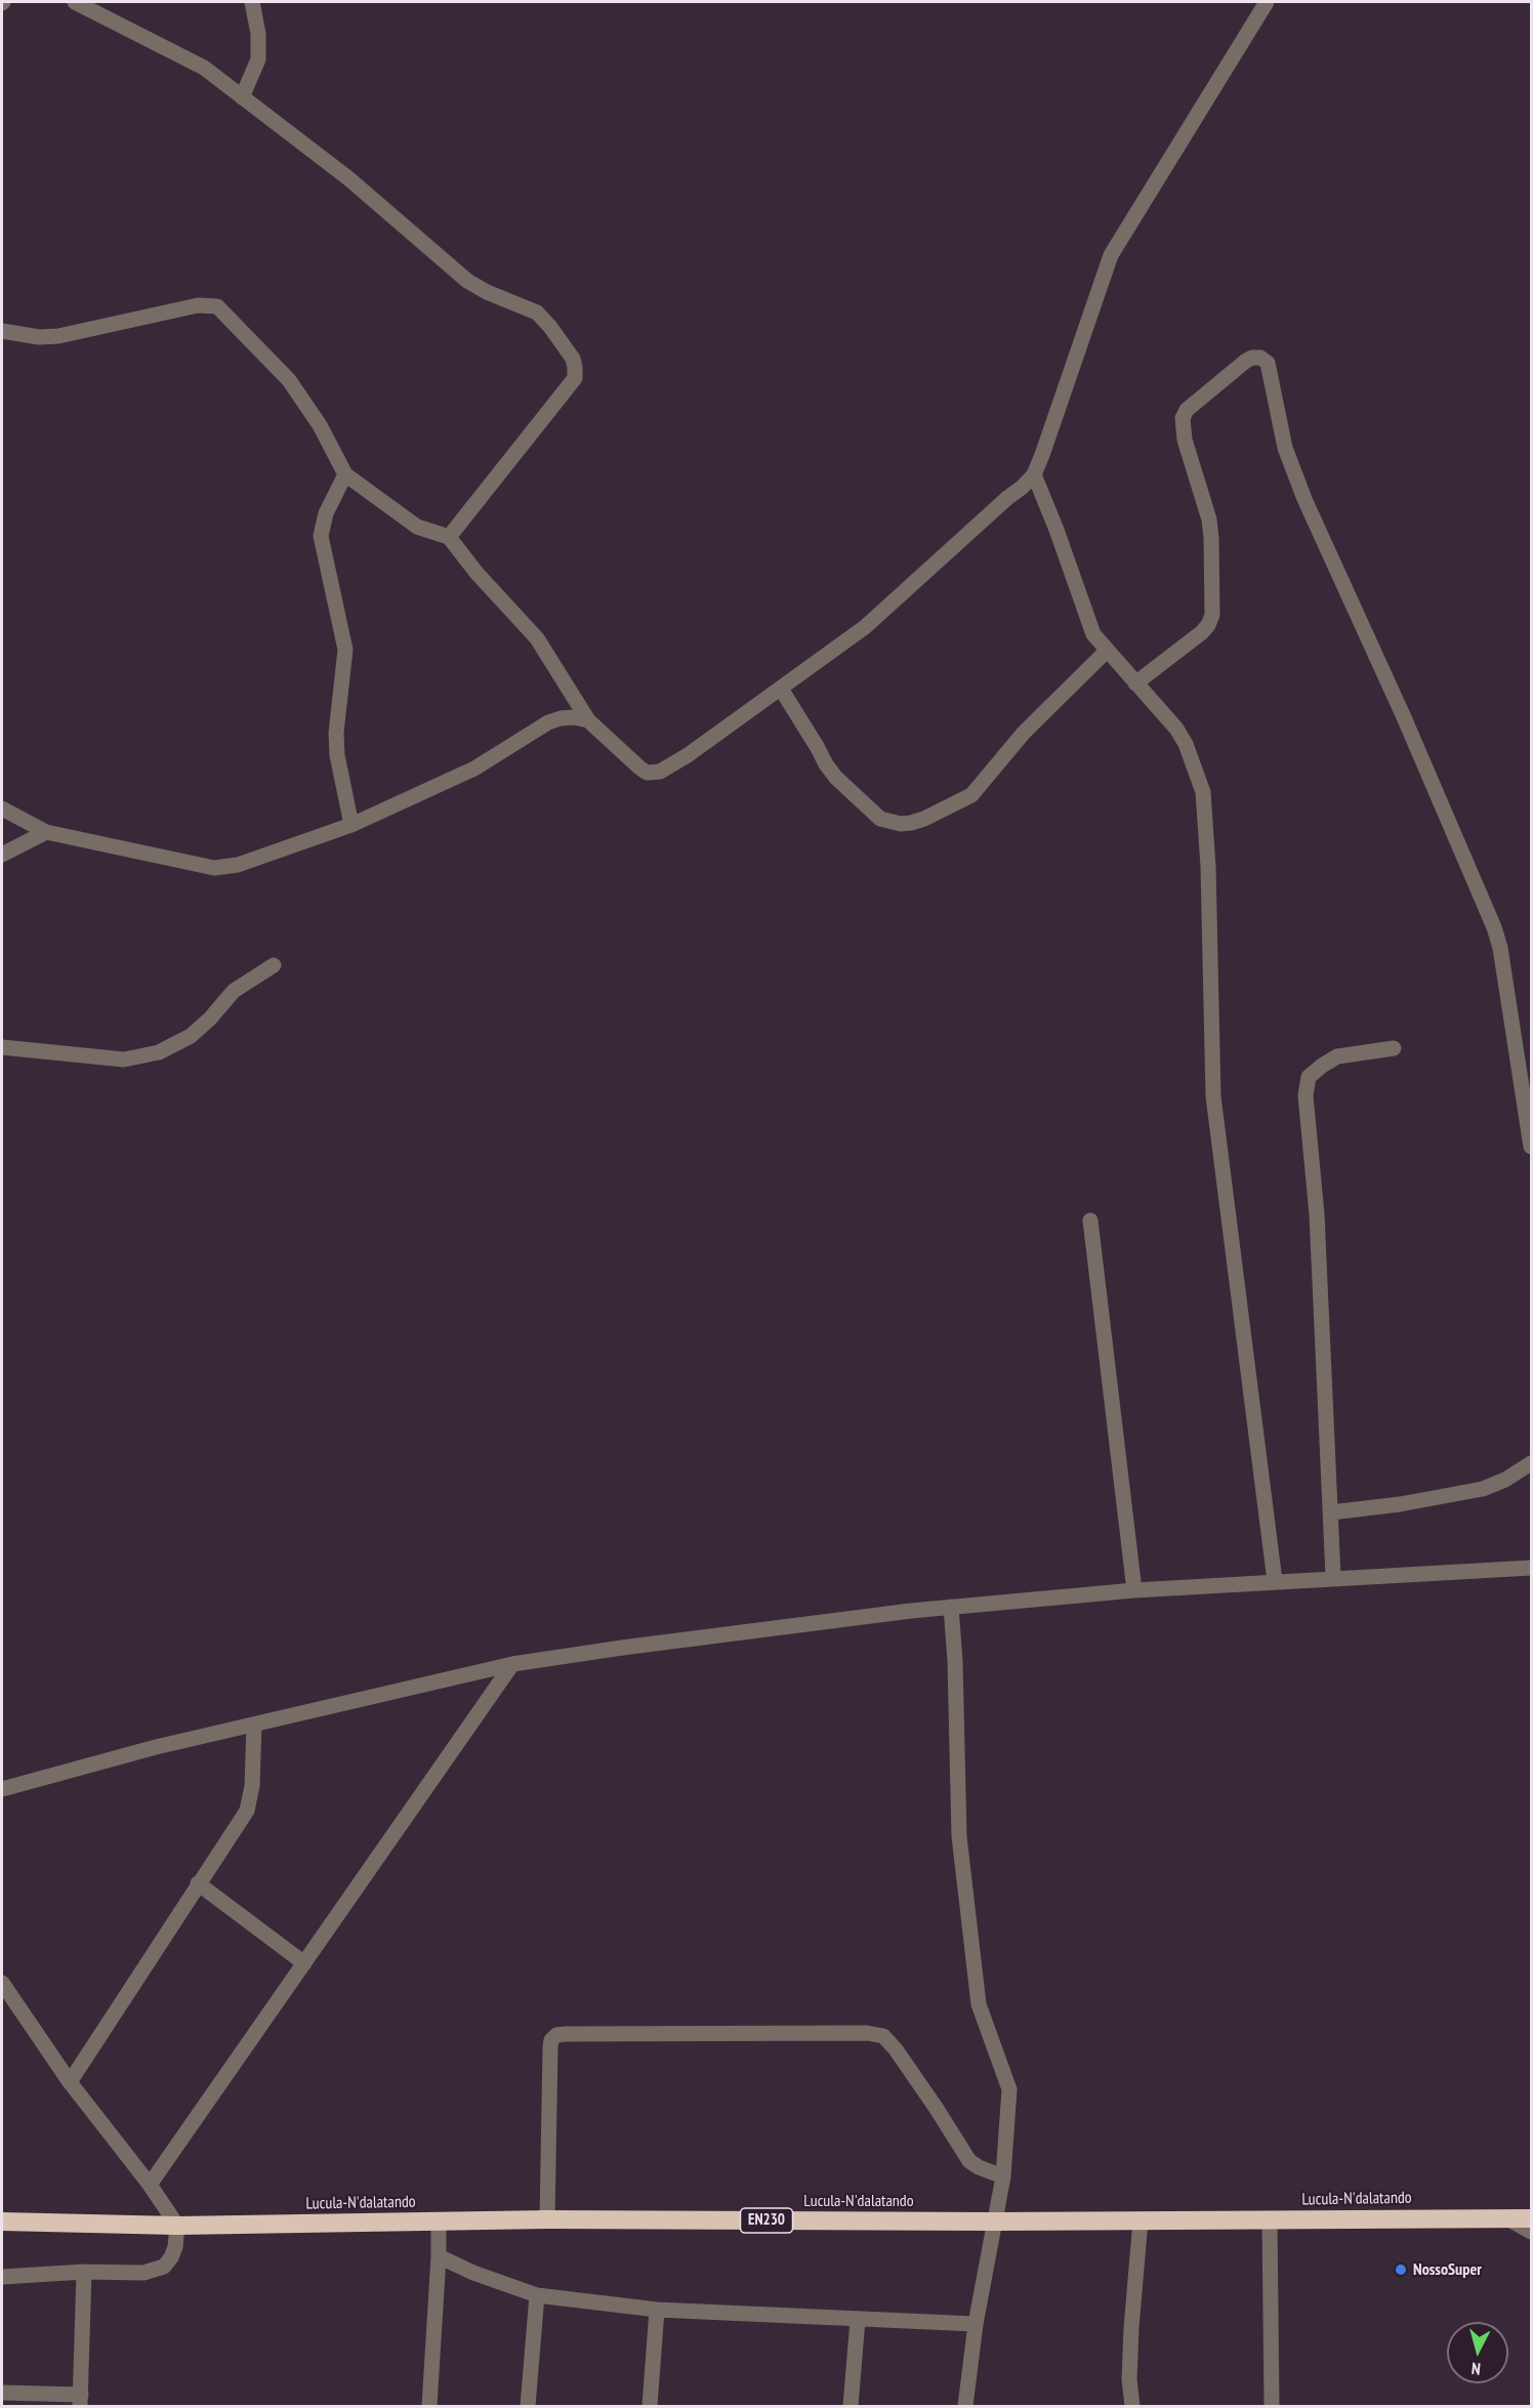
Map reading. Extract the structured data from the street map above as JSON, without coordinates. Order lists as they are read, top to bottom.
{
  "streets": {
    "highway": ["Lucula-N'dalatando", "EN230"]
  },
  "places": ["NossoSuper"],
  "north": "bottom"
}
